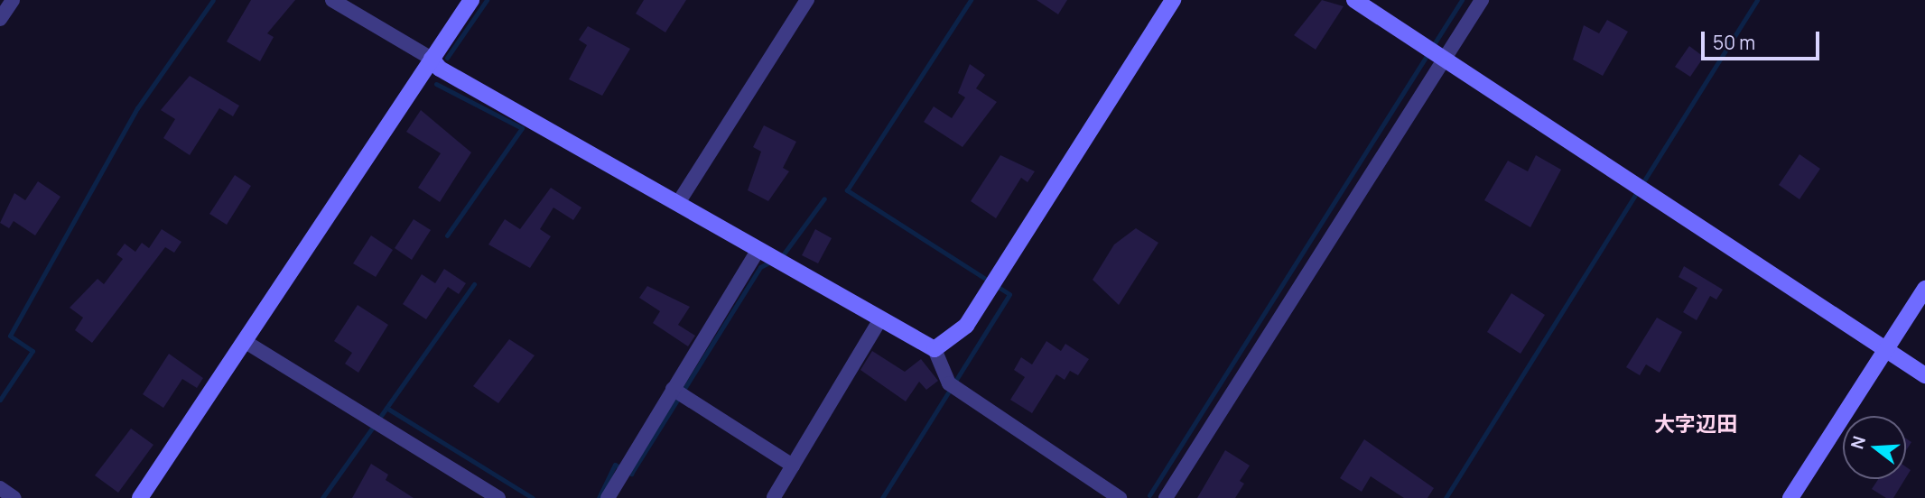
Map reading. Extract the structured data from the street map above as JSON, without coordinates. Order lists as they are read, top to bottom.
{
  "districts": ["大字辺田"],
  "scale_bar": "50 m",
  "north": "left"
}
